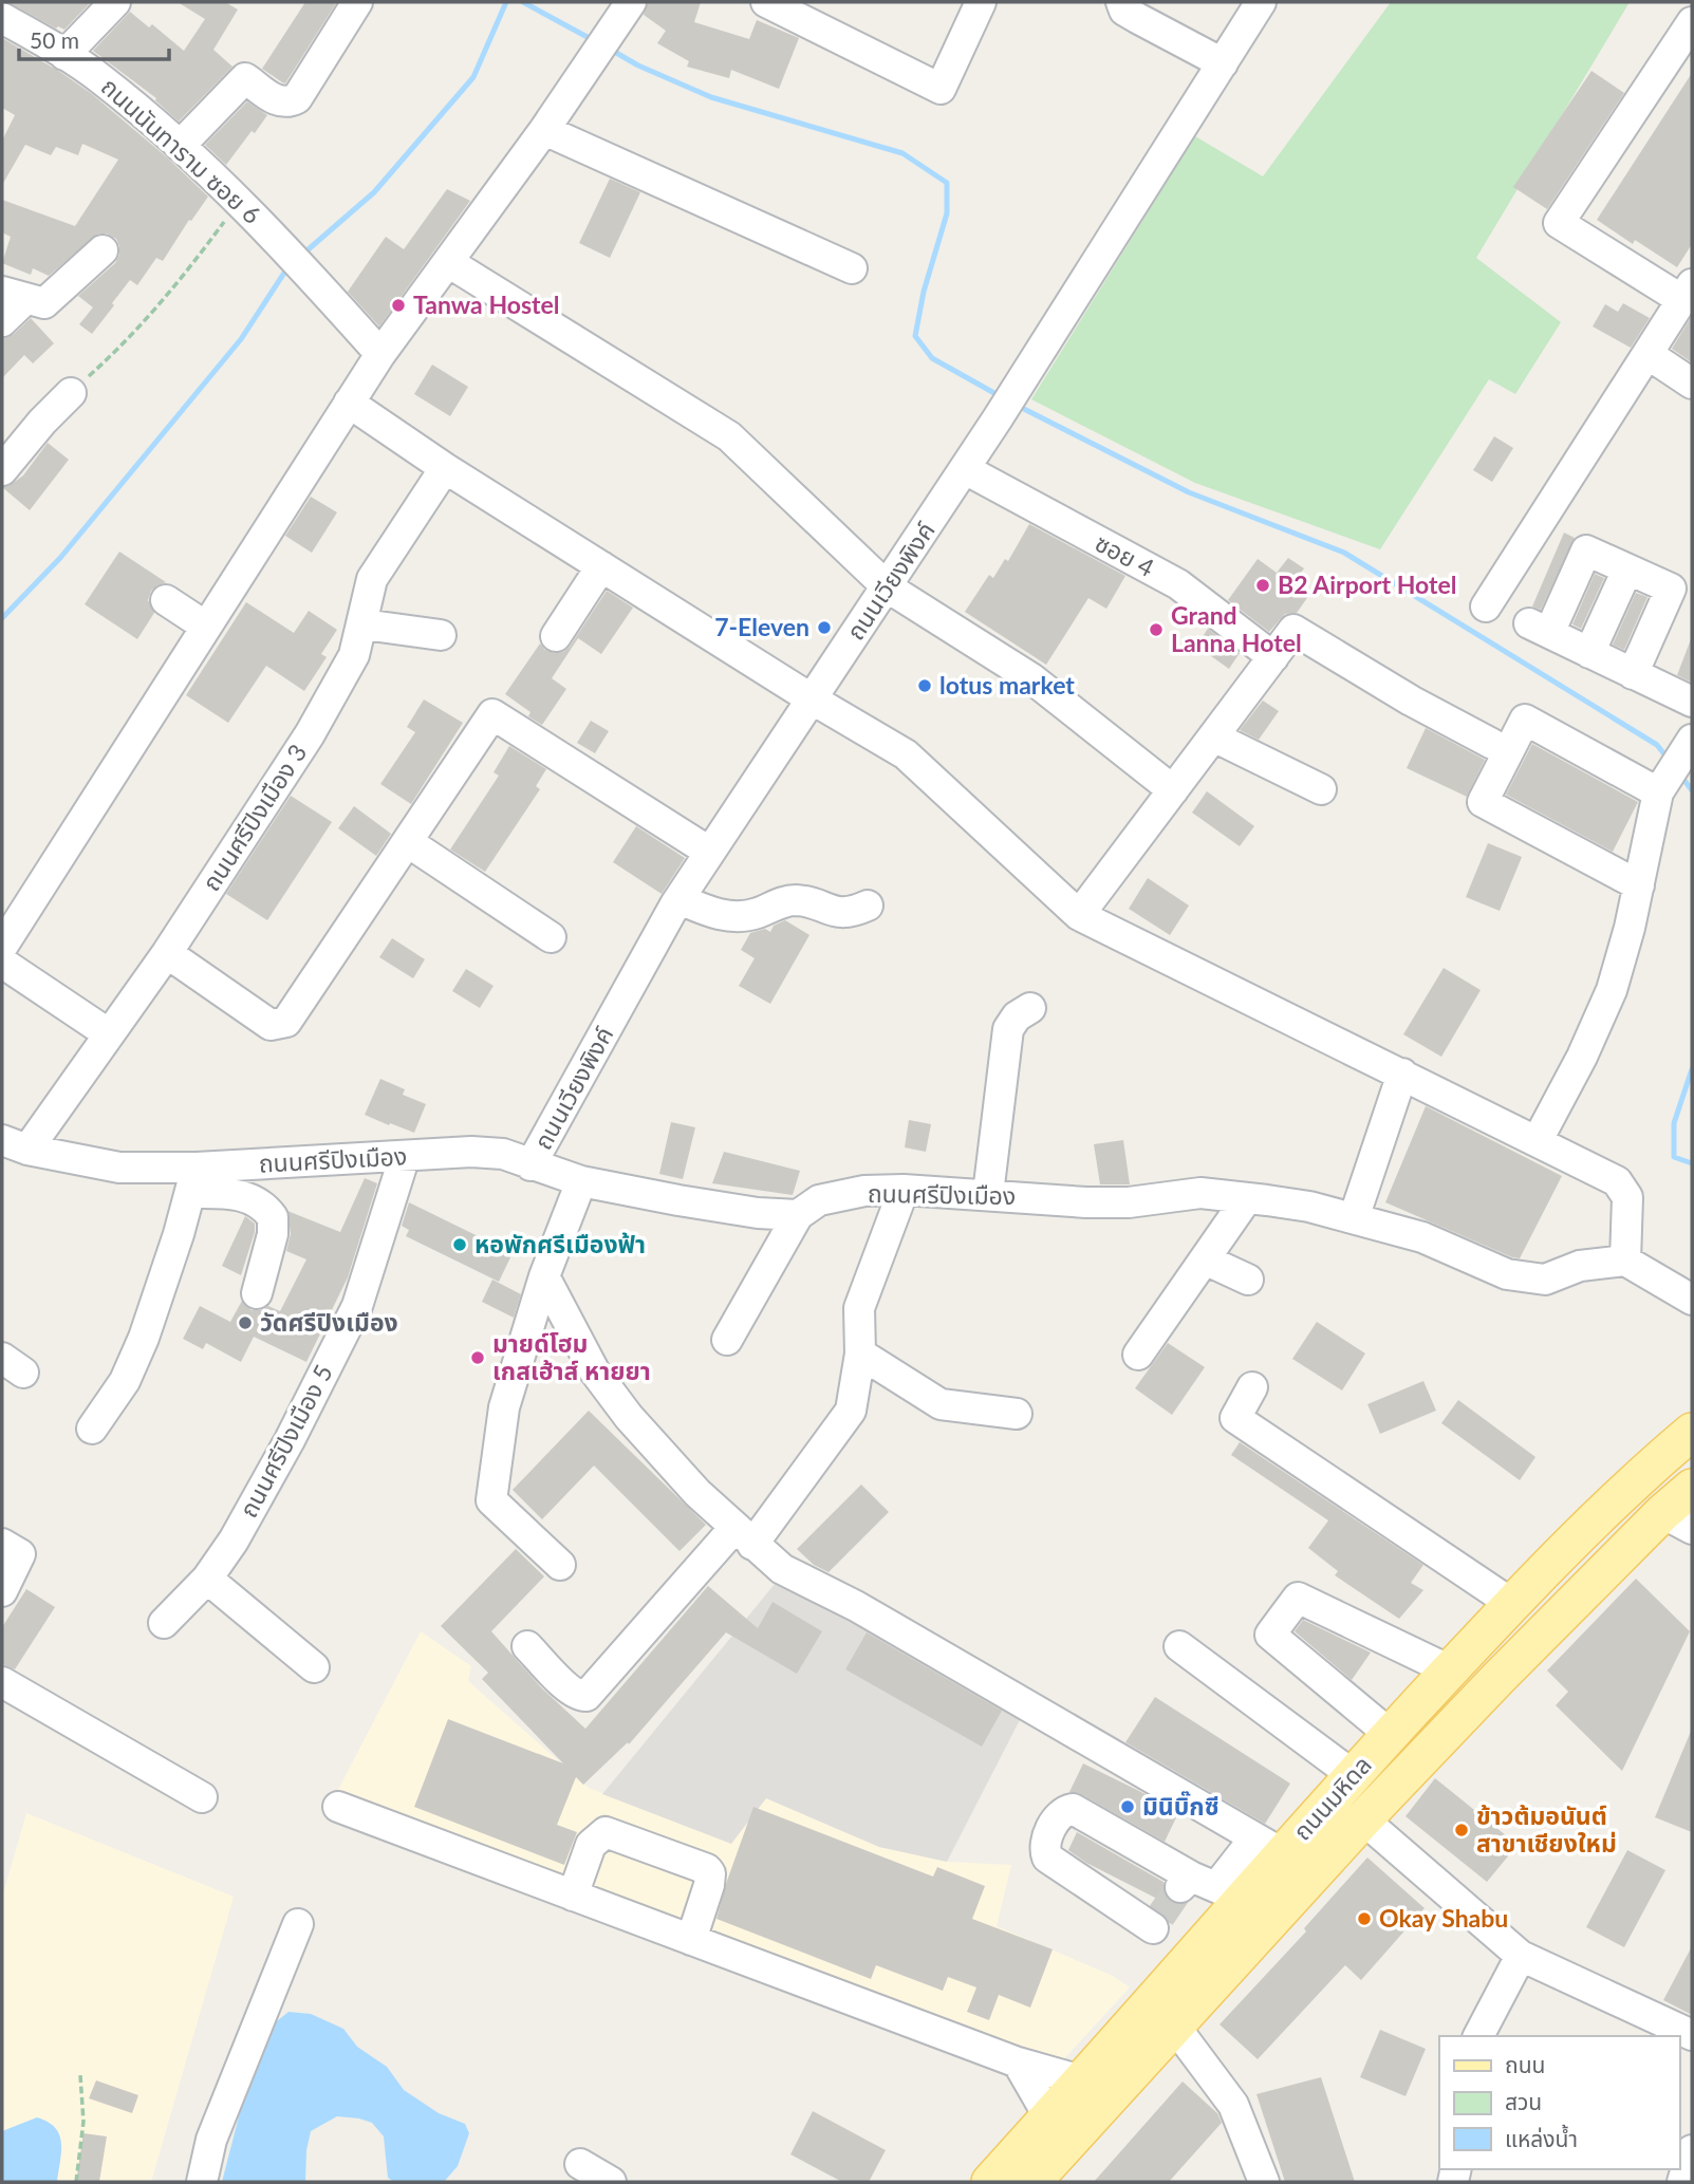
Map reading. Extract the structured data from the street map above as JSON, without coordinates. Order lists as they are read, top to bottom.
{
  "streets": {
    "main road": ["ถนนมหิดล"],
    "street": [
      "ถนนนันทาราม ซอย 6",
      "ซอย 4",
      "ถนนเวียงพิงค์",
      "ถนนศรีปิงเมือง 3",
      "ถนนศรีปิงเมือง",
      "ถนนศรีปิงเมือง 5"
    ]
  },
  "crossings": [
    ["ซอย 4", "ถนนเวียงพิงค์"],
    ["ถนนเวียงพิงค์", "ถนนศรีปิงเมือง"],
    ["ถนนศรีปิงเมือง 3", "ถนนศรีปิงเมือง"],
    ["ถนนศรีปิงเมือง", "ถนนศรีปิงเมือง 5"]
  ],
  "places": [
    "Tanwa Hostel",
    "B2 Airport Hotel",
    "7-Eleven",
    "Grand Lanna Hotel",
    "lotus market",
    "หอพักศรีเมืองฟ้า",
    "วัดศรีปิงเมือง",
    "มายด์โฮม เกสเฮ้าส์ หายยา",
    "มินิบิ๊กซี",
    "ข้าวต้มอนันต์ สาขาเชียงใหม่",
    "Okay Shabu"
  ],
  "legend": ["ถนน", "สวน", "แหล่งน้ำ"],
  "scale_bar": "50 m"
}
